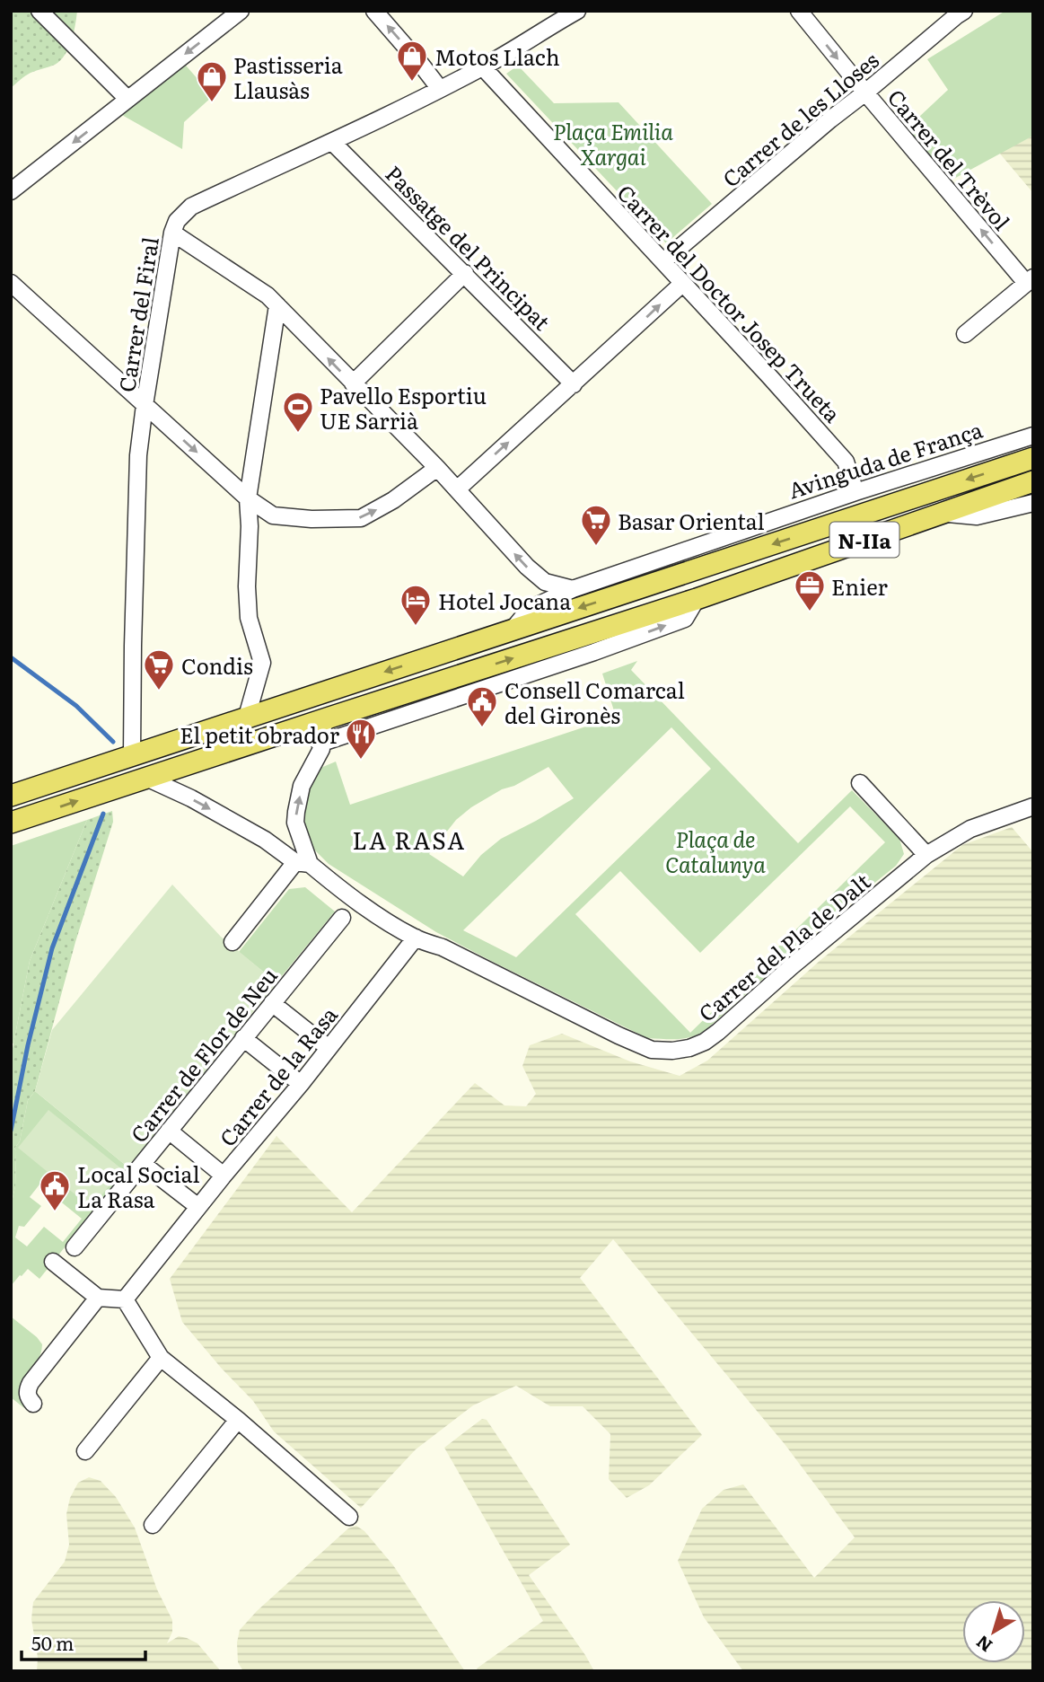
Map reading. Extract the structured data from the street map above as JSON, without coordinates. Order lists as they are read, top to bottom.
{
  "streets": {
    "main road": ["Avinguda de França", "N-IIa"],
    "street": [
      "Carrer de les Lloses",
      "Carrer del Trèvol",
      "Passatge del Principat",
      "Carrer del Doctor Josep Trueta",
      "Carrer del Firal",
      "Carrer del Pla de Dalt",
      "Carrer de Flor de Neu",
      "Carrer de la Rasa"
    ]
  },
  "crossings": [
    ["Carrer de les Lloses", "Carrer del Trèvol"],
    ["Carrer de les Lloses", "Carrer del Doctor Josep Trueta"],
    ["Passatge del Principat", "Carrer del Firal"],
    ["Carrer del Doctor Josep Trueta", "Carrer del Firal"],
    ["Carrer del Doctor Josep Trueta", "Avinguda de França"],
    ["Carrer del Firal", "Avinguda de França"],
    ["Carrer del Pla de Dalt", "Carrer de la Rasa"]
  ],
  "districts": ["LA RASA"],
  "parks": ["Plaça Emilia Xargai", "Plaça de Catalunya"],
  "places": {
    "shop": ["Motos Llach", "Pastisseria Llausàs"],
    "sports": ["Pavello Esportiu UE Sarrià"],
    "supermarket": ["Basar Oriental", "Condis"],
    "office": ["Enier"],
    "hotel": ["Hotel Jocana"],
    "public building": ["Consell Comarcal del Gironès", "Local Social La Rasa"],
    "restaurant": ["El petit obrador"]
  },
  "scale_bar": "50 m",
  "north": "bottom left"
}
